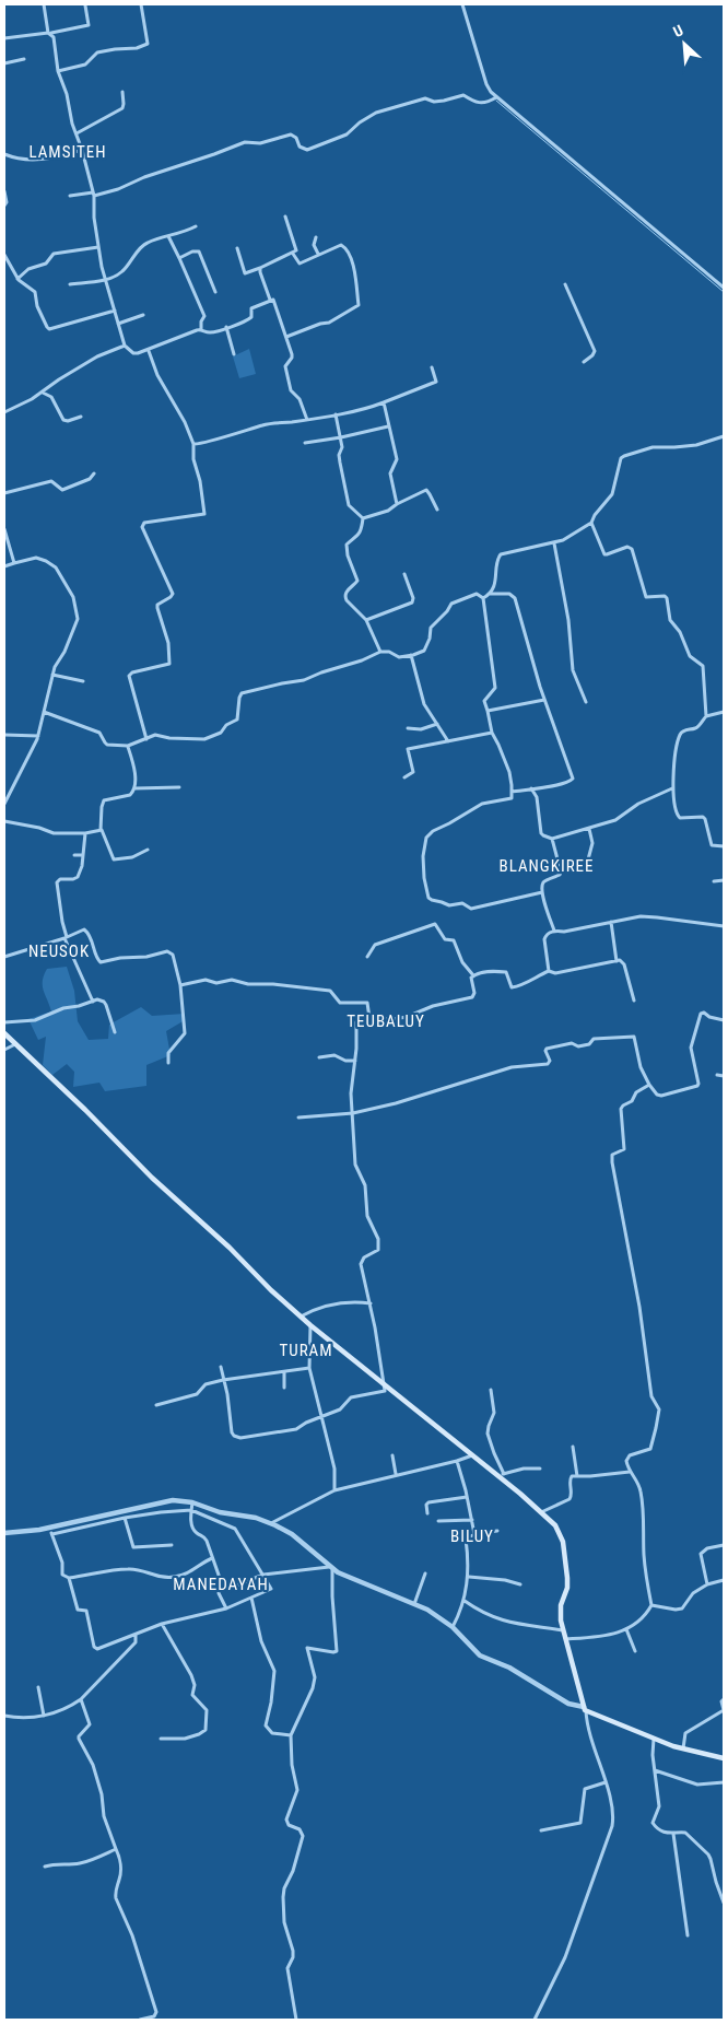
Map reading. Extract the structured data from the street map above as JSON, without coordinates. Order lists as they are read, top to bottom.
{
  "districts": [
    "LAMSITEH",
    "BLANGKIREE",
    "NEUSOK",
    "TEUBALUY",
    "TURAM",
    "BILUY",
    "MANEDAYAH"
  ],
  "north": "top left"
}
